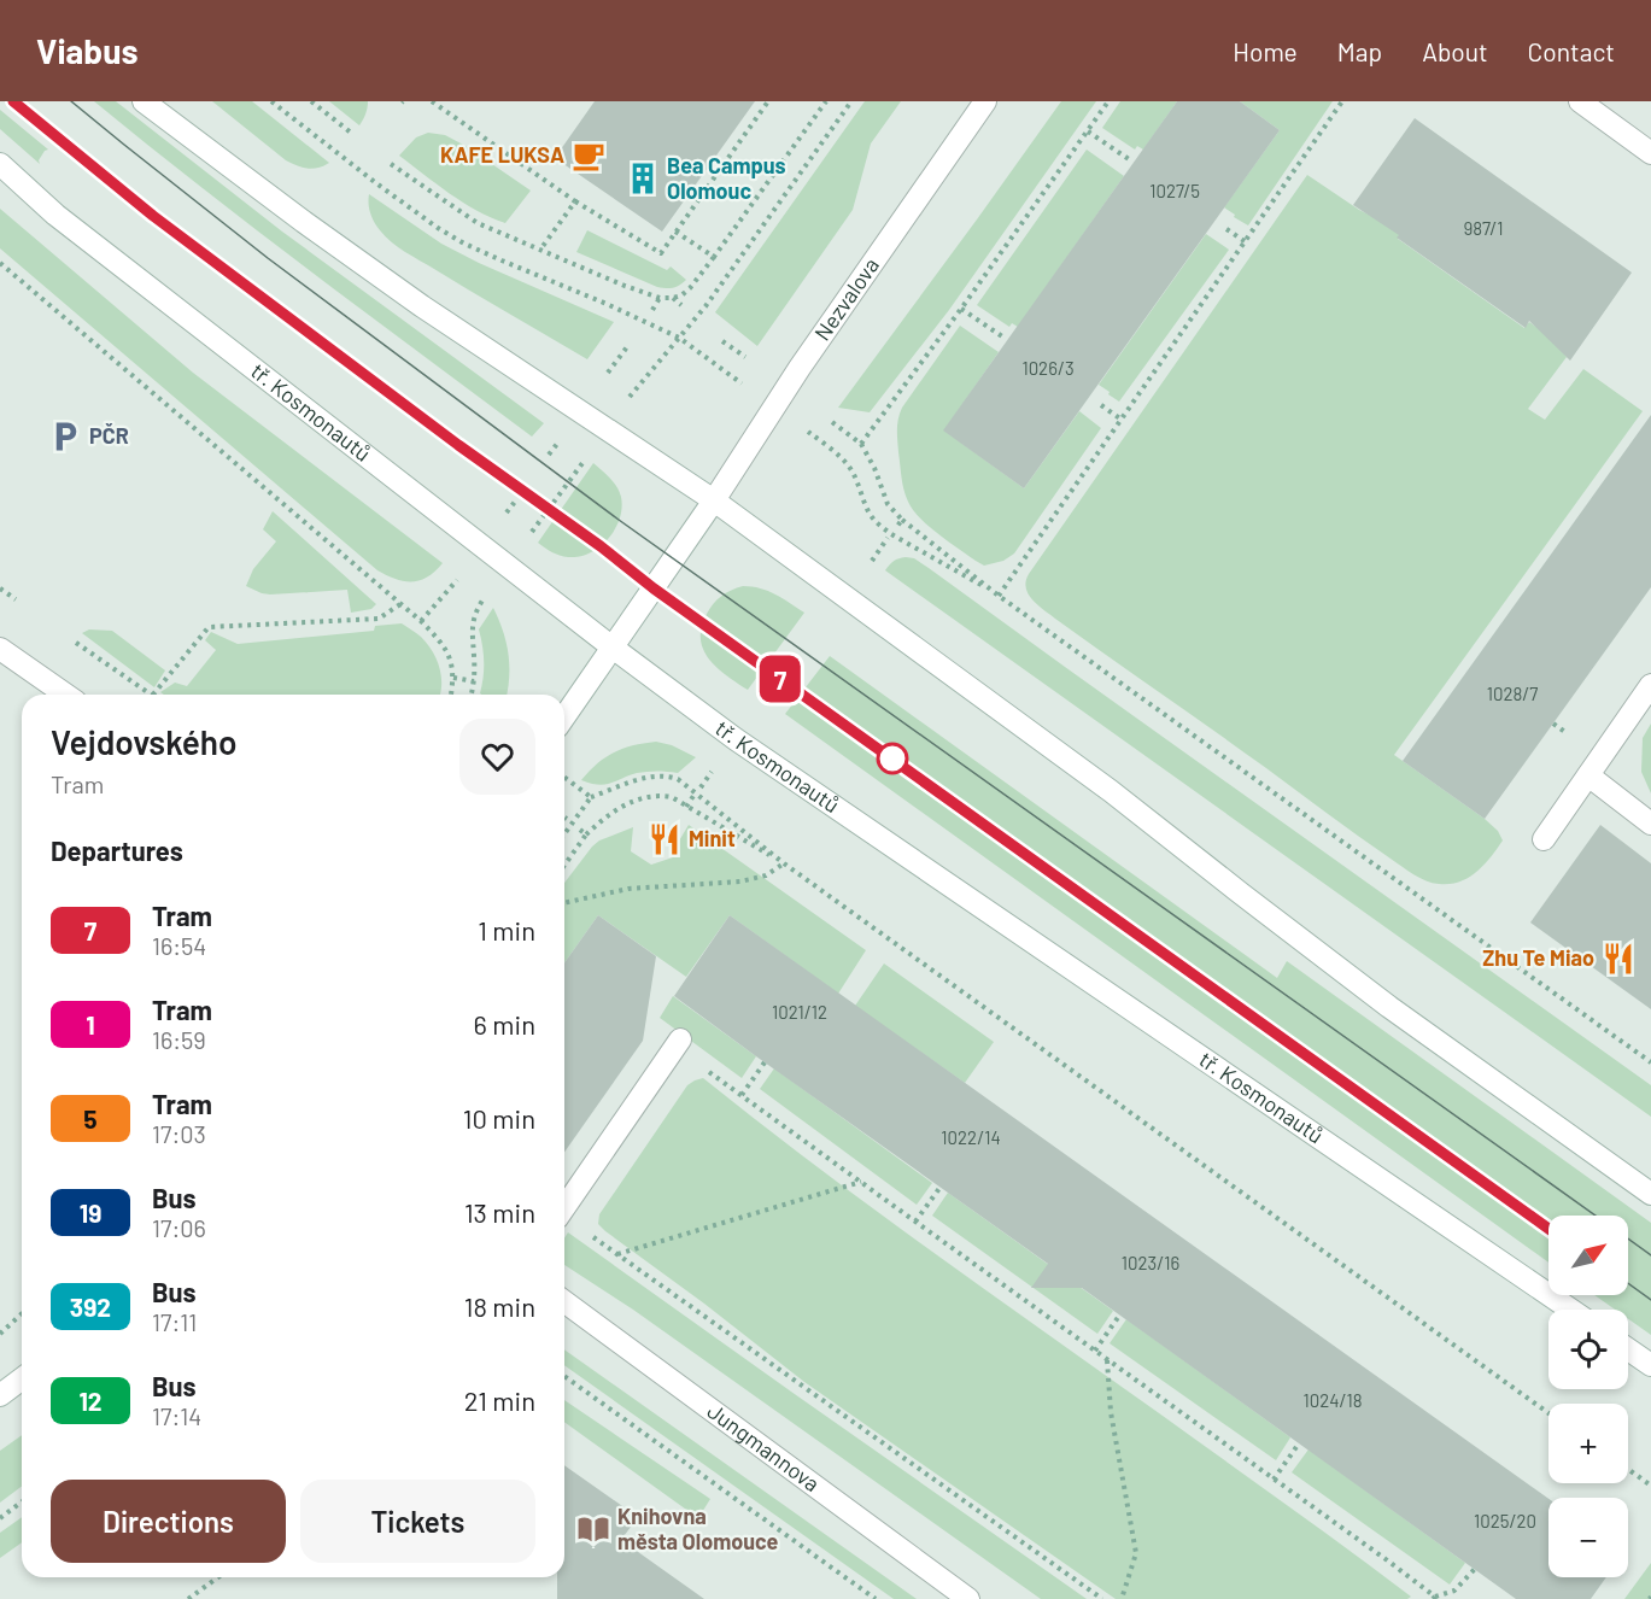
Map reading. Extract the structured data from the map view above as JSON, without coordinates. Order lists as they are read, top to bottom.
{
  "streets": {
    "street": ["Nezvalova", "tř. Kosmonautů", "Jungmannova"]
  },
  "crossings": [
    ["Nezvalova", "tř. Kosmonautů"]
  ],
  "places": {
    "cafe": ["KAFE LUKSA"],
    "building": ["Bea Campus Olomouc"],
    "parking": ["PČR"],
    "restaurant": ["Minit", "Zhu Te Miao"],
    "library": ["Knihovna města Olomouce"]
  },
  "lines": ["tram line 7"],
  "house_numbers": [
    "1027/5",
    "987/1",
    "1026/3",
    "1028/7",
    "1021/12",
    "1022/14",
    "1023/16",
    "1024/18",
    "1025/20"
  ],
  "north": "top right",
  "page": {
    "header": "Viabus",
    "nav": [
      "Home",
      "Map",
      "About",
      "Contact"
    ],
    "on_map": "7",
    "heading": [
      ["Vejdovského", "Tram"],
      "Departures"
    ],
    "list": [
      {
        "mark": "7",
        "name": "Tram",
        "note": "16:54",
        "value": "1 min"
      },
      {
        "mark": "1",
        "name": "Tram",
        "note": "16:59",
        "value": "6 min"
      },
      {
        "mark": "5",
        "name": "Tram",
        "note": "17:03",
        "value": "10 min"
      },
      {
        "mark": "19",
        "name": "Bus",
        "note": "17:06",
        "value": "13 min"
      },
      {
        "mark": "392",
        "name": "Bus",
        "note": "17:11",
        "value": "18 min"
      },
      {
        "mark": "12",
        "name": "Bus",
        "note": "17:14",
        "value": "21 min"
      }
    ],
    "map_buttons": ["+", "−"],
    "buttons": ["Directions", "Tickets"]
  }
}
